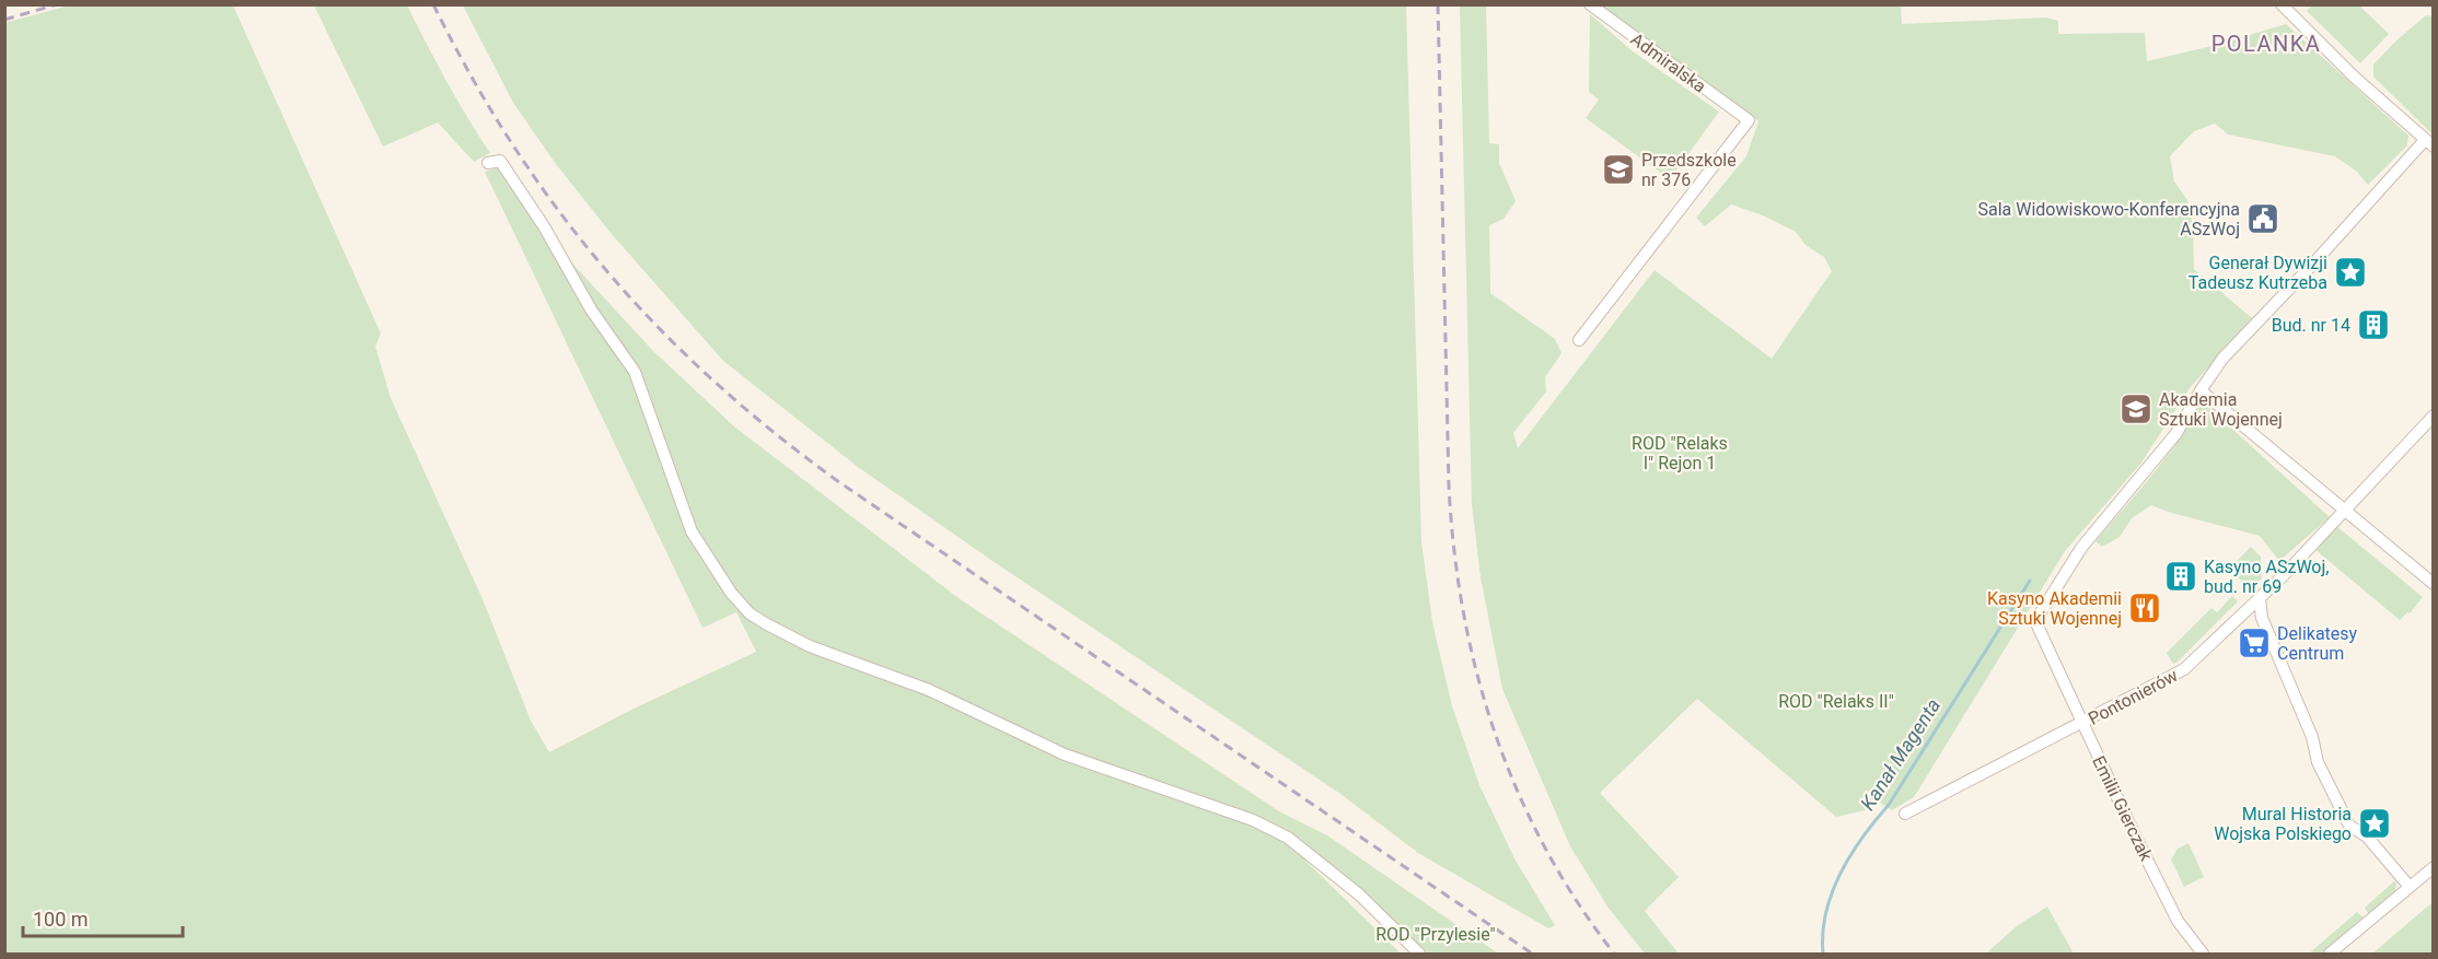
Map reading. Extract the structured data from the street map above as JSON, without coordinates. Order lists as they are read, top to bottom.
{
  "streets": {
    "street": ["Admiralska", "Pontonierów", "Emilii Gierczak"]
  },
  "crossings": [
    ["Pontonierów", "Emilii Gierczak"]
  ],
  "districts": ["POLANKA"],
  "water": ["Kanał Magenta"],
  "parks": ["ROD \"Relaks I\" Rejon 1", "ROD \"Relaks II\"", "ROD \"Przylesie\""],
  "places": {
    "school or university": ["Przedszkole nr 376", "Akademia Sztuki Wojennej"],
    "public building": ["Sala Widowiskowo-Konferencyjna ASzWoj"],
    "place": ["Generał Dywizji Tadeusz Kutrzeba", "Mural Historia Wojska Polskiego"],
    "building": ["Bud. nr 14", "Kasyno ASzWoj, bud. nr 69"],
    "restaurant": ["Kasyno Akademii Sztuki Wojennej"],
    "supermarket": ["Delikatesy Centrum"]
  },
  "scale_bar": "100 m"
}
